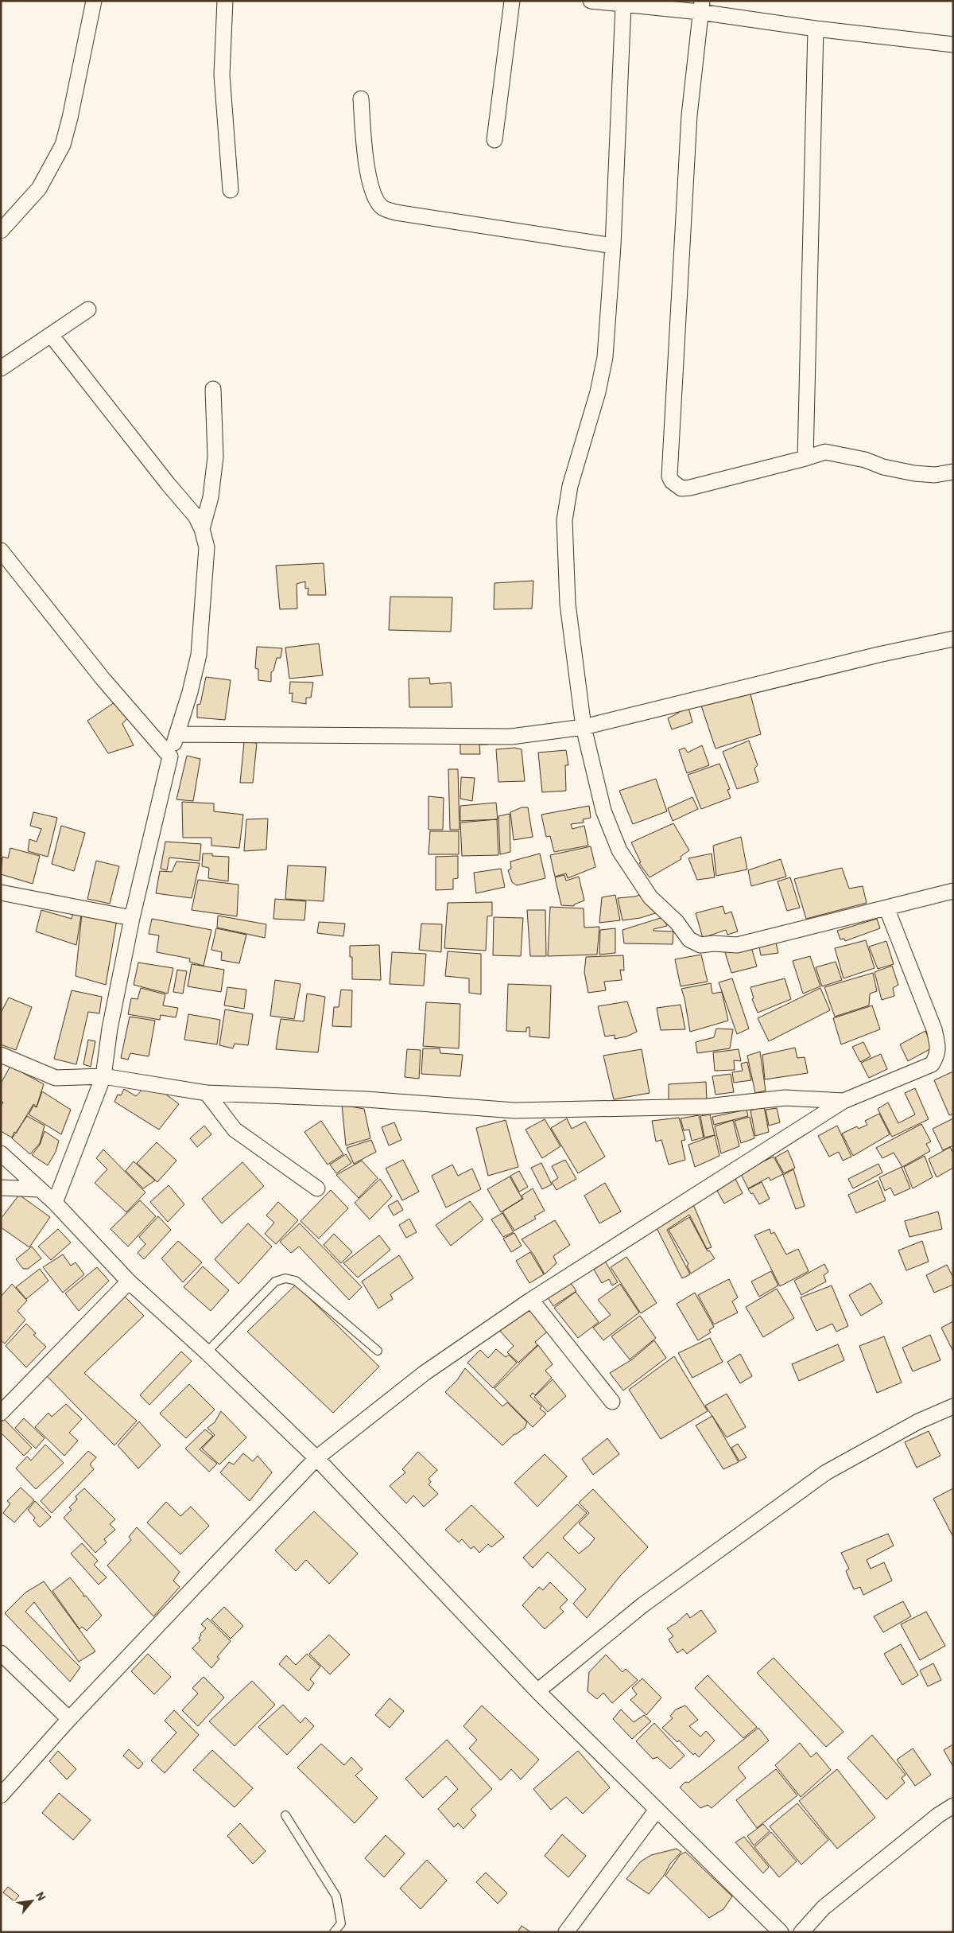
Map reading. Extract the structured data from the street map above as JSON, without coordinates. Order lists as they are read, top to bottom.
{
  "north": "top right"
}
